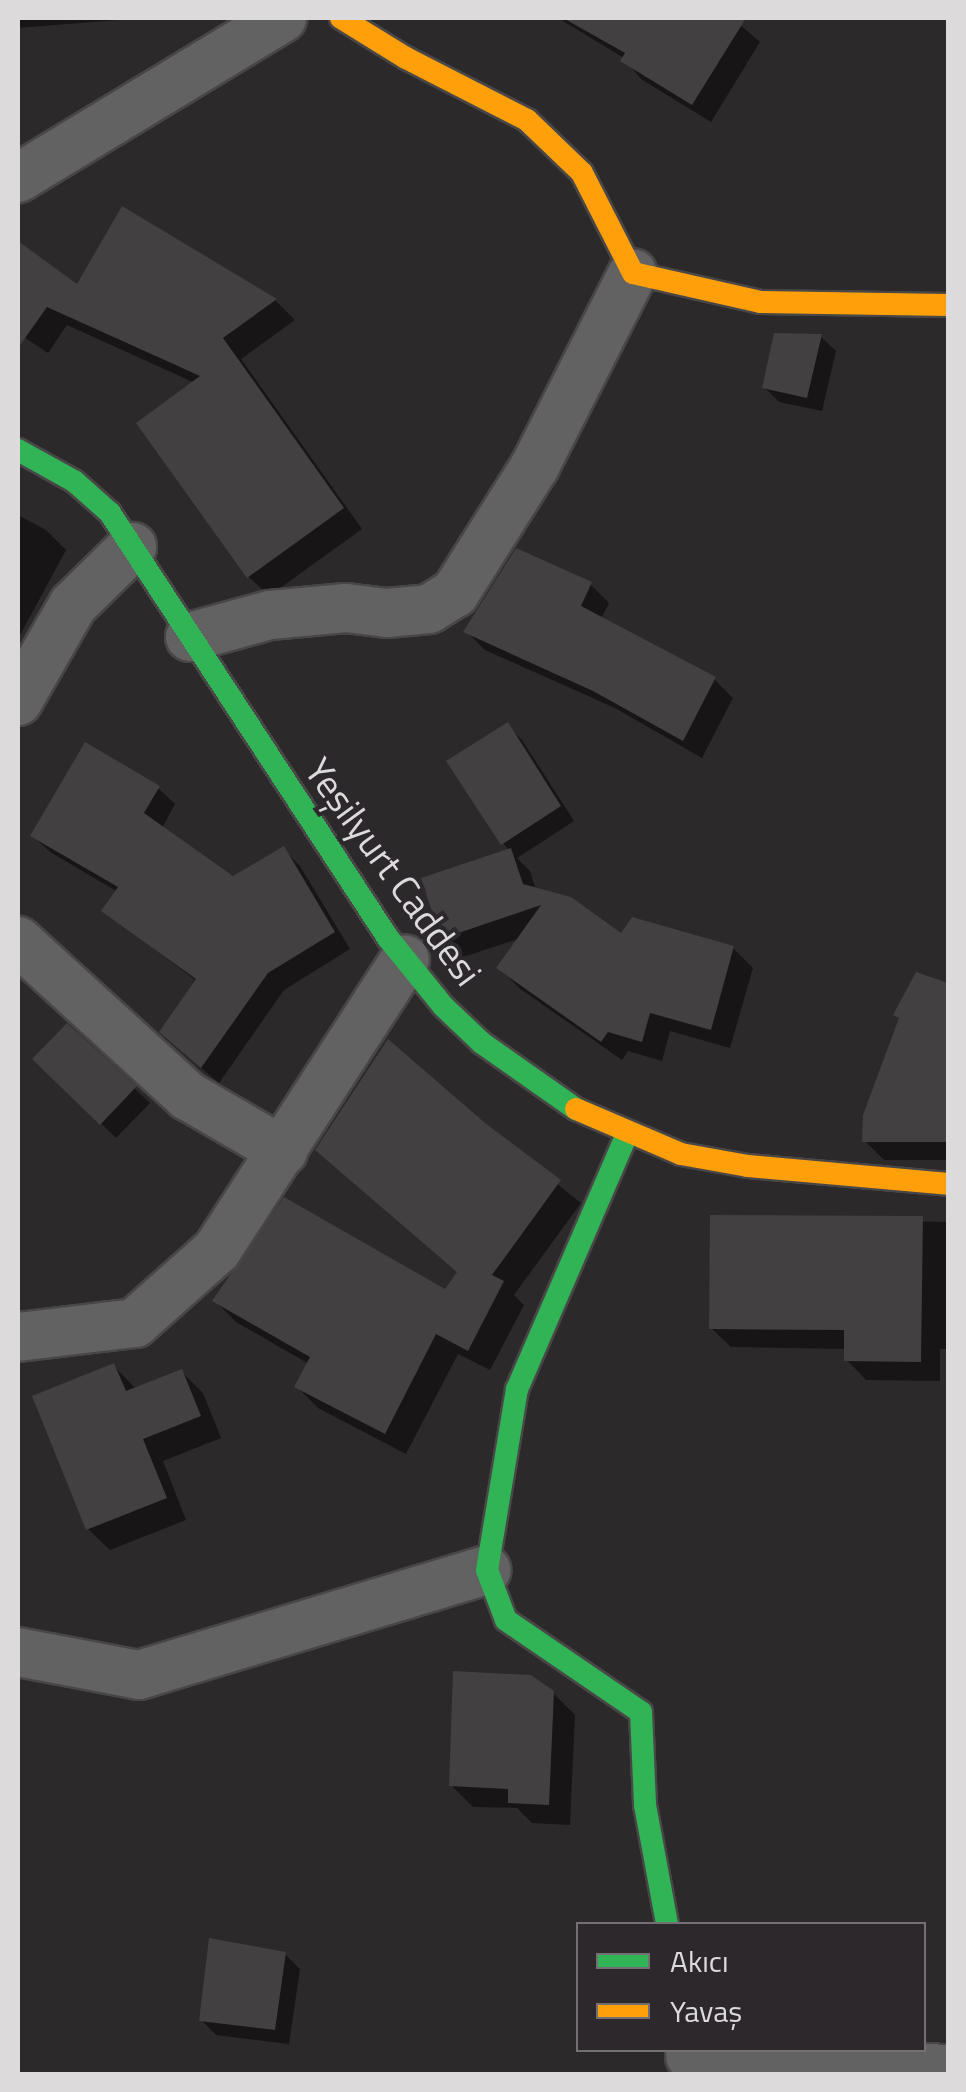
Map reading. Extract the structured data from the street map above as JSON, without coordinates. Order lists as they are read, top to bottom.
{
  "streets": {
    "street": ["Yeşilyurt Caddesi"]
  },
  "legend": ["Akıcı", "Yavaş"]
}
